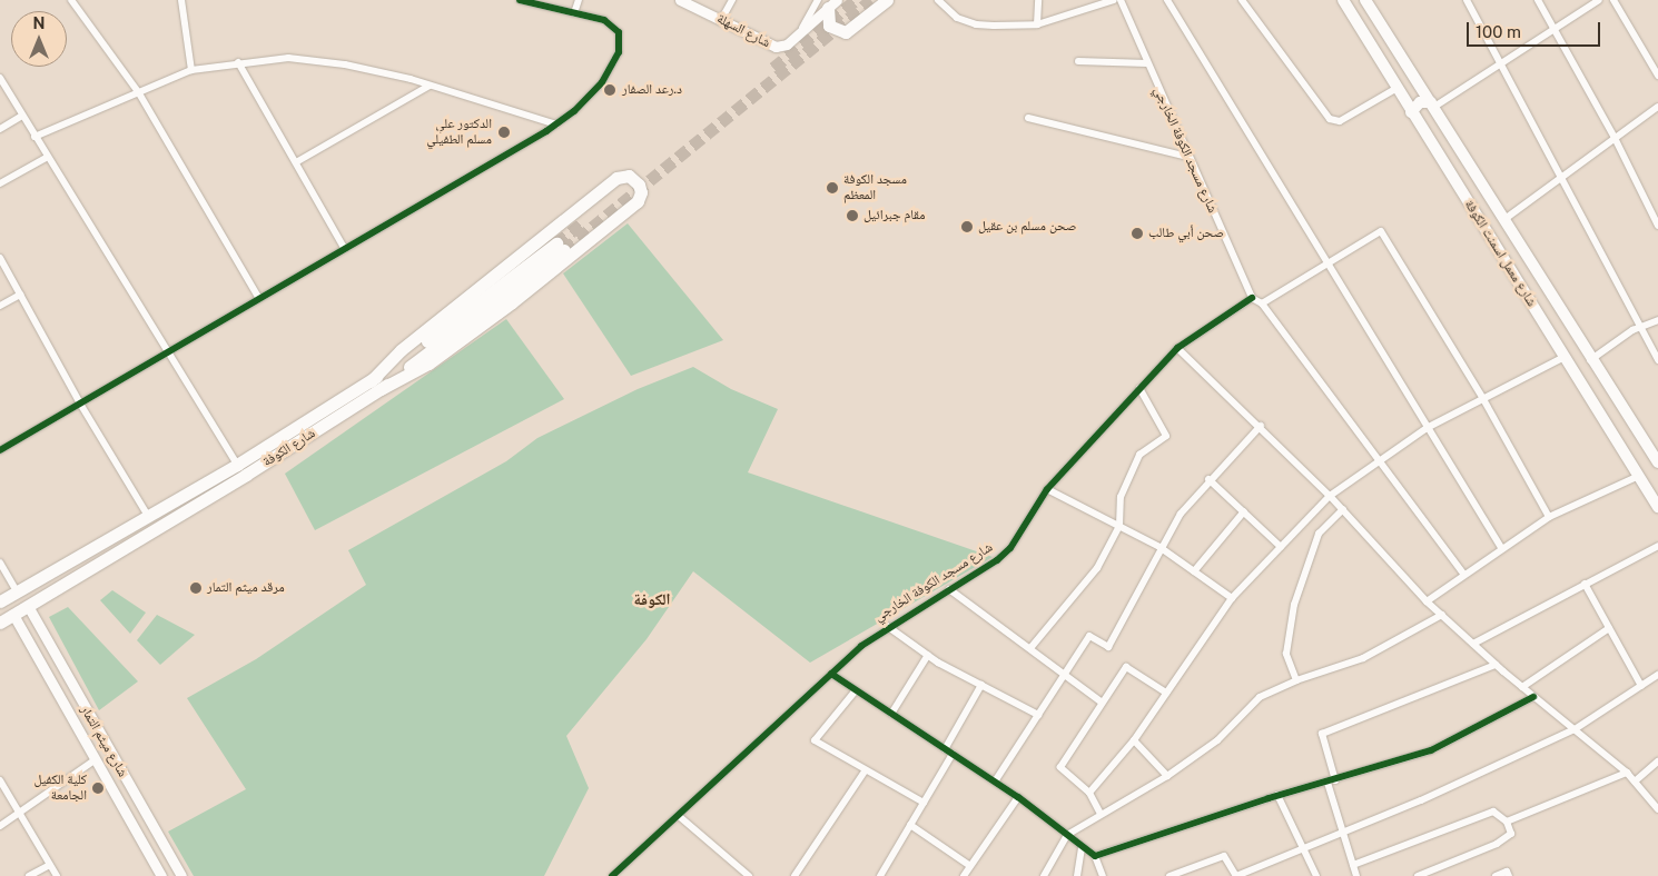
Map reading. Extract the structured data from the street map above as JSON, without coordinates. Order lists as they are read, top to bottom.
{
  "streets": {
    "highway": ["شارع الكوفة"],
    "main road": ["شارع معمل اسمنت الكوفة"],
    "street": ["شارع السهلة", "شارع مسجد الكوفة الخارجي", "شارع ميثم التمار"]
  },
  "crossings": [
    ["شارع الكوفة", "شارع ميثم التمار"]
  ],
  "districts": ["الكوفة"],
  "places": [
    "د.رعد الصفار",
    "الدكتور علي مسلم الطفيلي",
    "مسجد الكوفة المعظم",
    "مقام جبرائيل",
    "صحن مسلم بن عقيل",
    "صحن أبي طالب",
    "مرقد ميثم التمار",
    "كلية الكفيل الجامعة"
  ],
  "scale_bar": "100 m",
  "north": "top"
}
